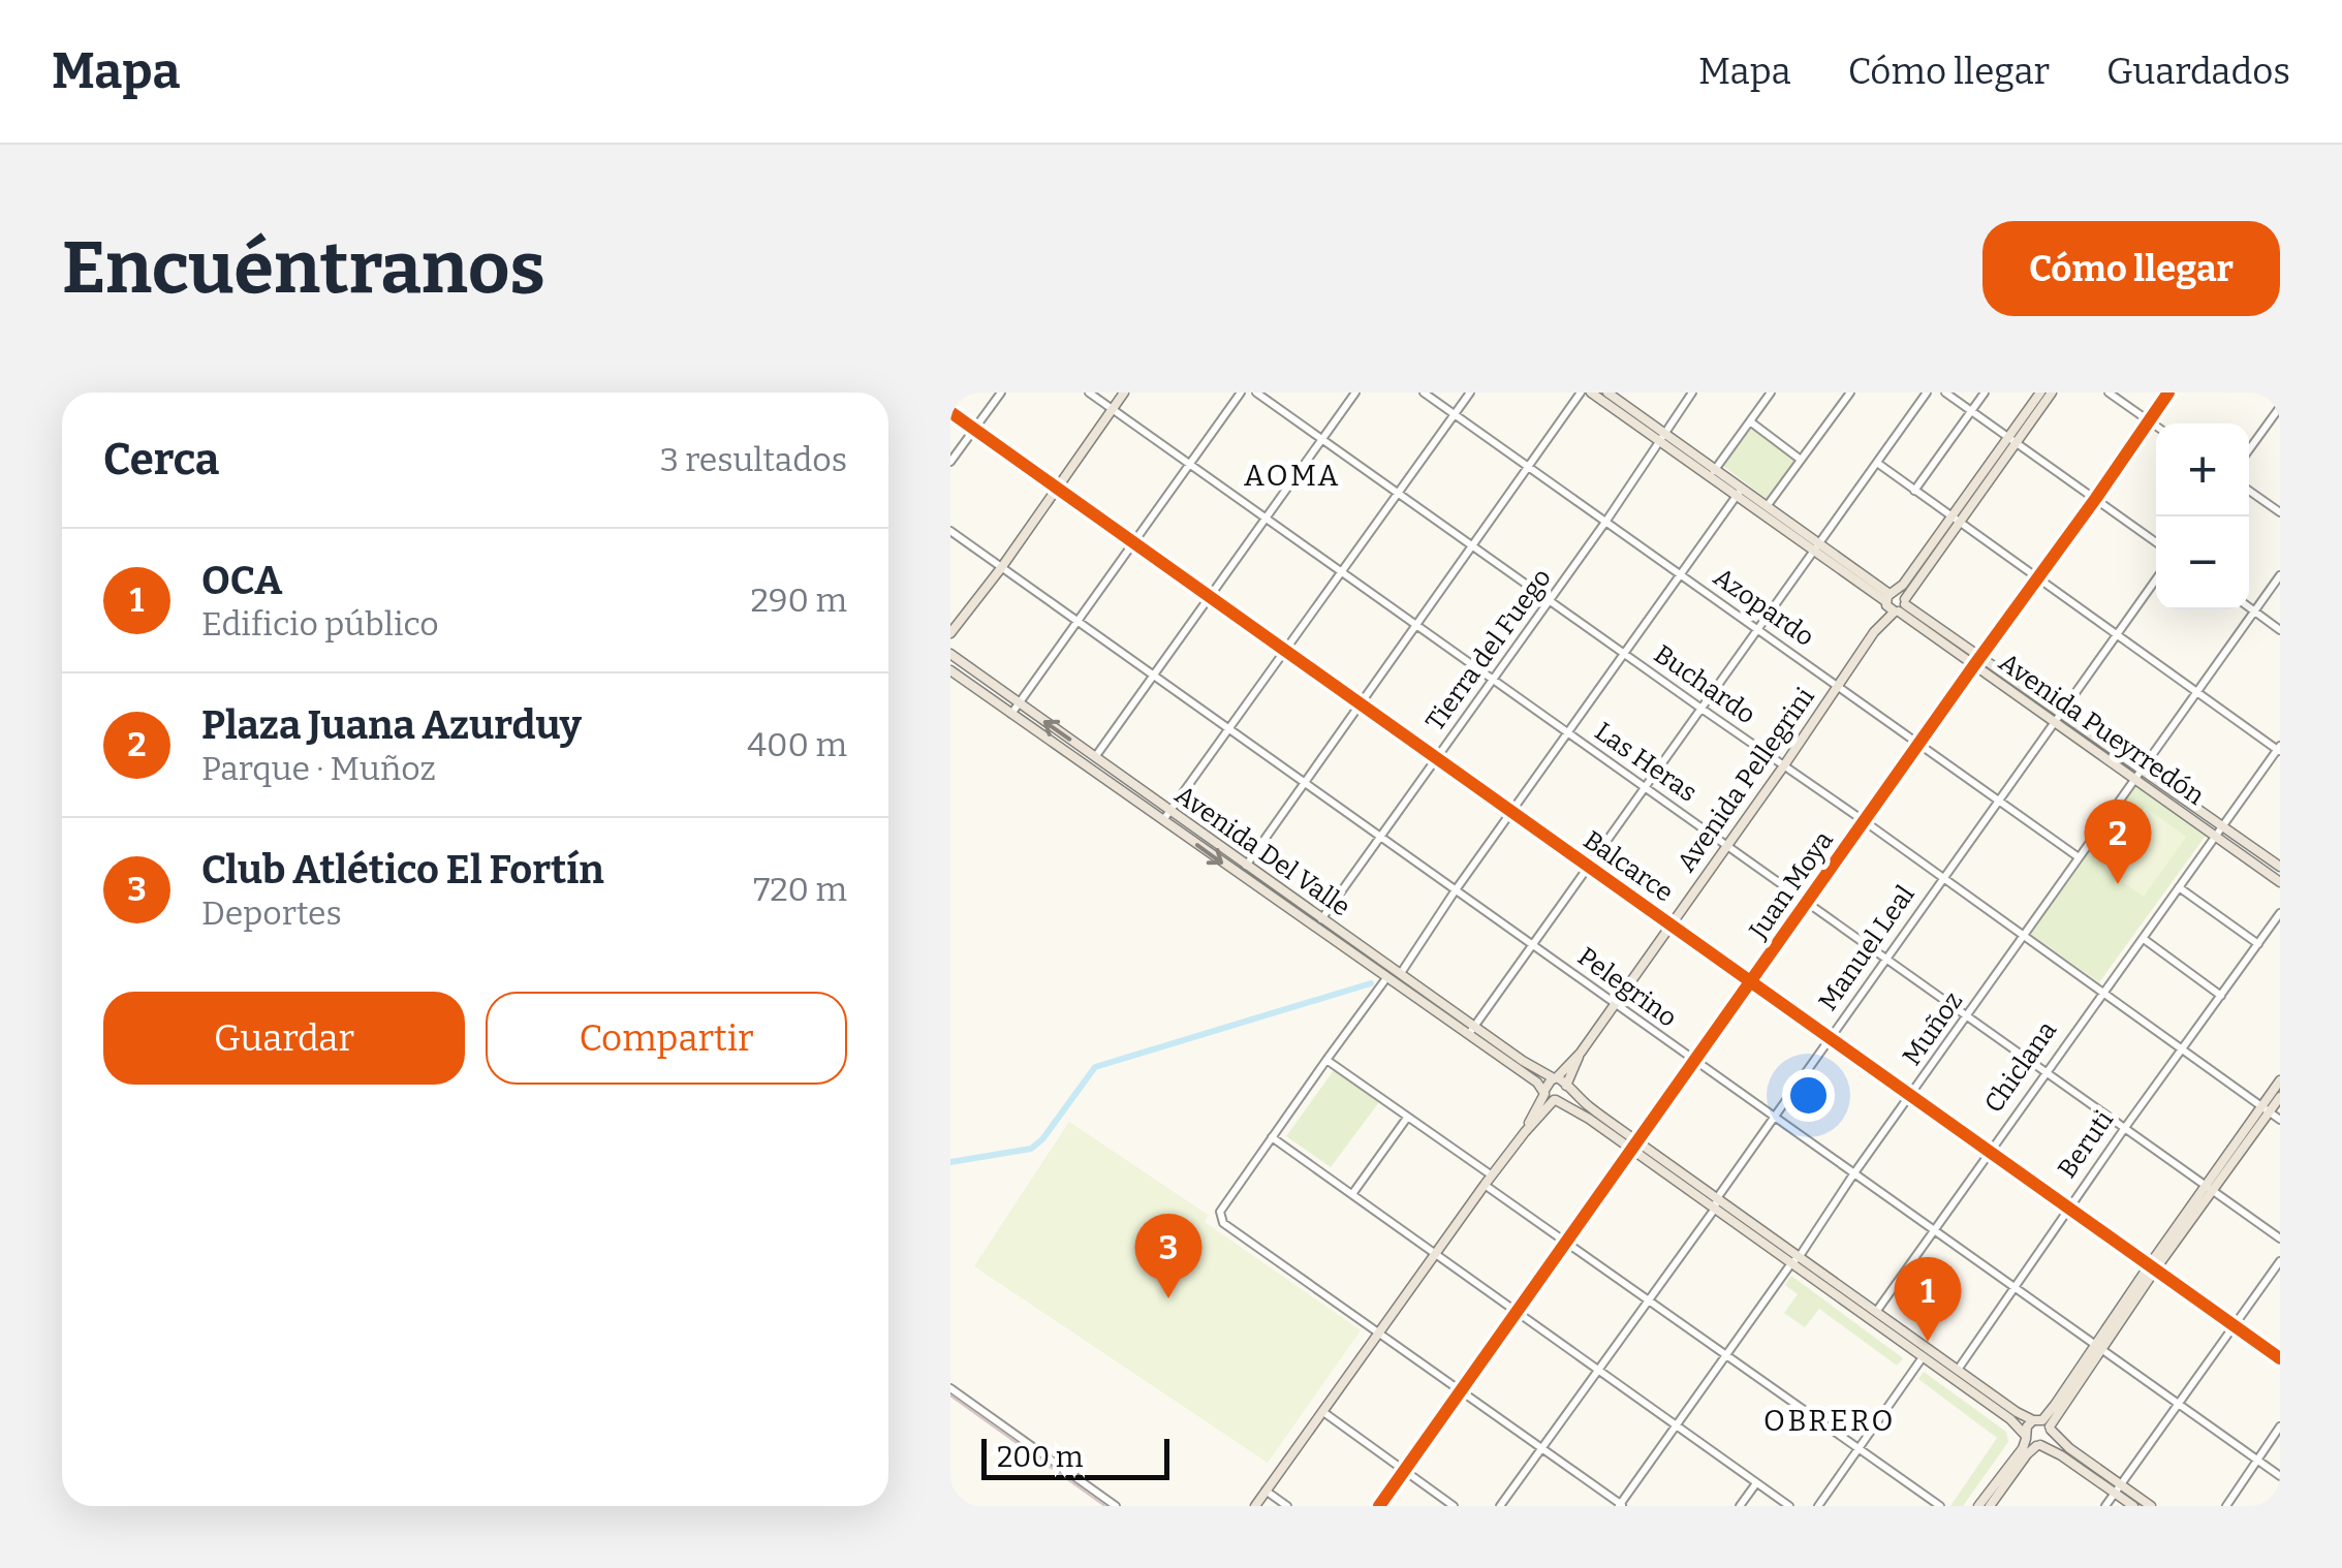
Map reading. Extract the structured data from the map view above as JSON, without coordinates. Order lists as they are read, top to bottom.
{
  "streets": {
    "main road": ["Avenida Pueyrredón", "Avenida Pellegrini", "Avenida Del Valle"],
    "street": [
      "Azopardo",
      "Tierra del Fuego",
      "Buchardo",
      "Las Heras",
      "Balcarce",
      "Juan Moya",
      "Manuel Leal",
      "Pelegrino",
      "Muñoz",
      "Chiclana",
      "Beruti"
    ]
  },
  "crossings": [
    ["Azopardo", "Tierra del Fuego"],
    ["Azopardo", "Avenida Pellegrini"],
    ["Azopardo", "Juan Moya"],
    ["Azopardo", "Manuel Leal"],
    ["Azopardo", "Muñoz"],
    ["Tierra del Fuego", "Buchardo"],
    ["Tierra del Fuego", "Avenida Pueyrredón"],
    ["Tierra del Fuego", "Las Heras"],
    ["Tierra del Fuego", "Avenida Del Valle"],
    ["Tierra del Fuego", "Balcarce"],
    ["Tierra del Fuego", "Pelegrino"],
    ["Buchardo", "Avenida Pellegrini"],
    ["Buchardo", "Juan Moya"],
    ["Buchardo", "Manuel Leal"],
    ["Buchardo", "Muñoz"],
    ["Buchardo", "Chiclana"],
    ["Buchardo", "Beruti"],
    ["Avenida Pueyrredón", "Avenida Pellegrini"],
    ["Avenida Pueyrredón", "Juan Moya"],
    ["Avenida Pueyrredón", "Manuel Leal"],
    ["Avenida Pueyrredón", "Muñoz"],
    ["Avenida Pueyrredón", "Chiclana"],
    ["Las Heras", "Avenida Pellegrini"],
    ["Las Heras", "Juan Moya"],
    ["Las Heras", "Manuel Leal"],
    ["Las Heras", "Muñoz"],
    ["Las Heras", "Chiclana"],
    ["Las Heras", "Beruti"],
    ["Avenida Pellegrini", "Avenida Del Valle"],
    ["Avenida Pellegrini", "Balcarce"],
    ["Avenida Pellegrini", "Pelegrino"],
    ["Avenida Del Valle", "Juan Moya"],
    ["Avenida Del Valle", "Manuel Leal"],
    ["Avenida Del Valle", "Muñoz"],
    ["Avenida Del Valle", "Chiclana"],
    ["Avenida Del Valle", "Beruti"],
    ["Balcarce", "Juan Moya"],
    ["Balcarce", "Manuel Leal"],
    ["Balcarce", "Muñoz"],
    ["Balcarce", "Chiclana"],
    ["Balcarce", "Beruti"],
    ["Juan Moya", "Pelegrino"],
    ["Manuel Leal", "Pelegrino"],
    ["Pelegrino", "Muñoz"],
    ["Pelegrino", "Chiclana"],
    ["Pelegrino", "Beruti"]
  ],
  "districts": ["AOMA", "OBRERO"],
  "scale_bar": "200 m",
  "page": {
    "header": "Mapa",
    "nav": ["Mapa", "Cómo llegar", "Guardados"],
    "buttons": [
      "Cómo llegar",
      ["Guardar", "Compartir"]
    ],
    "title": "Encuéntranos",
    "heading": ["Cerca", "3 resultados"],
    "map_buttons": ["+", "−"],
    "list": [
      {
        "mark": "1",
        "name": "OCA",
        "note": "Edificio público",
        "value": "290 m"
      },
      {
        "mark": "2",
        "name": "Plaza Juana Azurduy",
        "note": "Parque · Muñoz",
        "value": "400 m"
      },
      {
        "mark": "3",
        "name": "Club Atlético El Fortín",
        "note": "Deportes",
        "value": "720 m"
      }
    ],
    "pins": ["2", "3", "1"],
    "scale": "200 m"
  }
}
